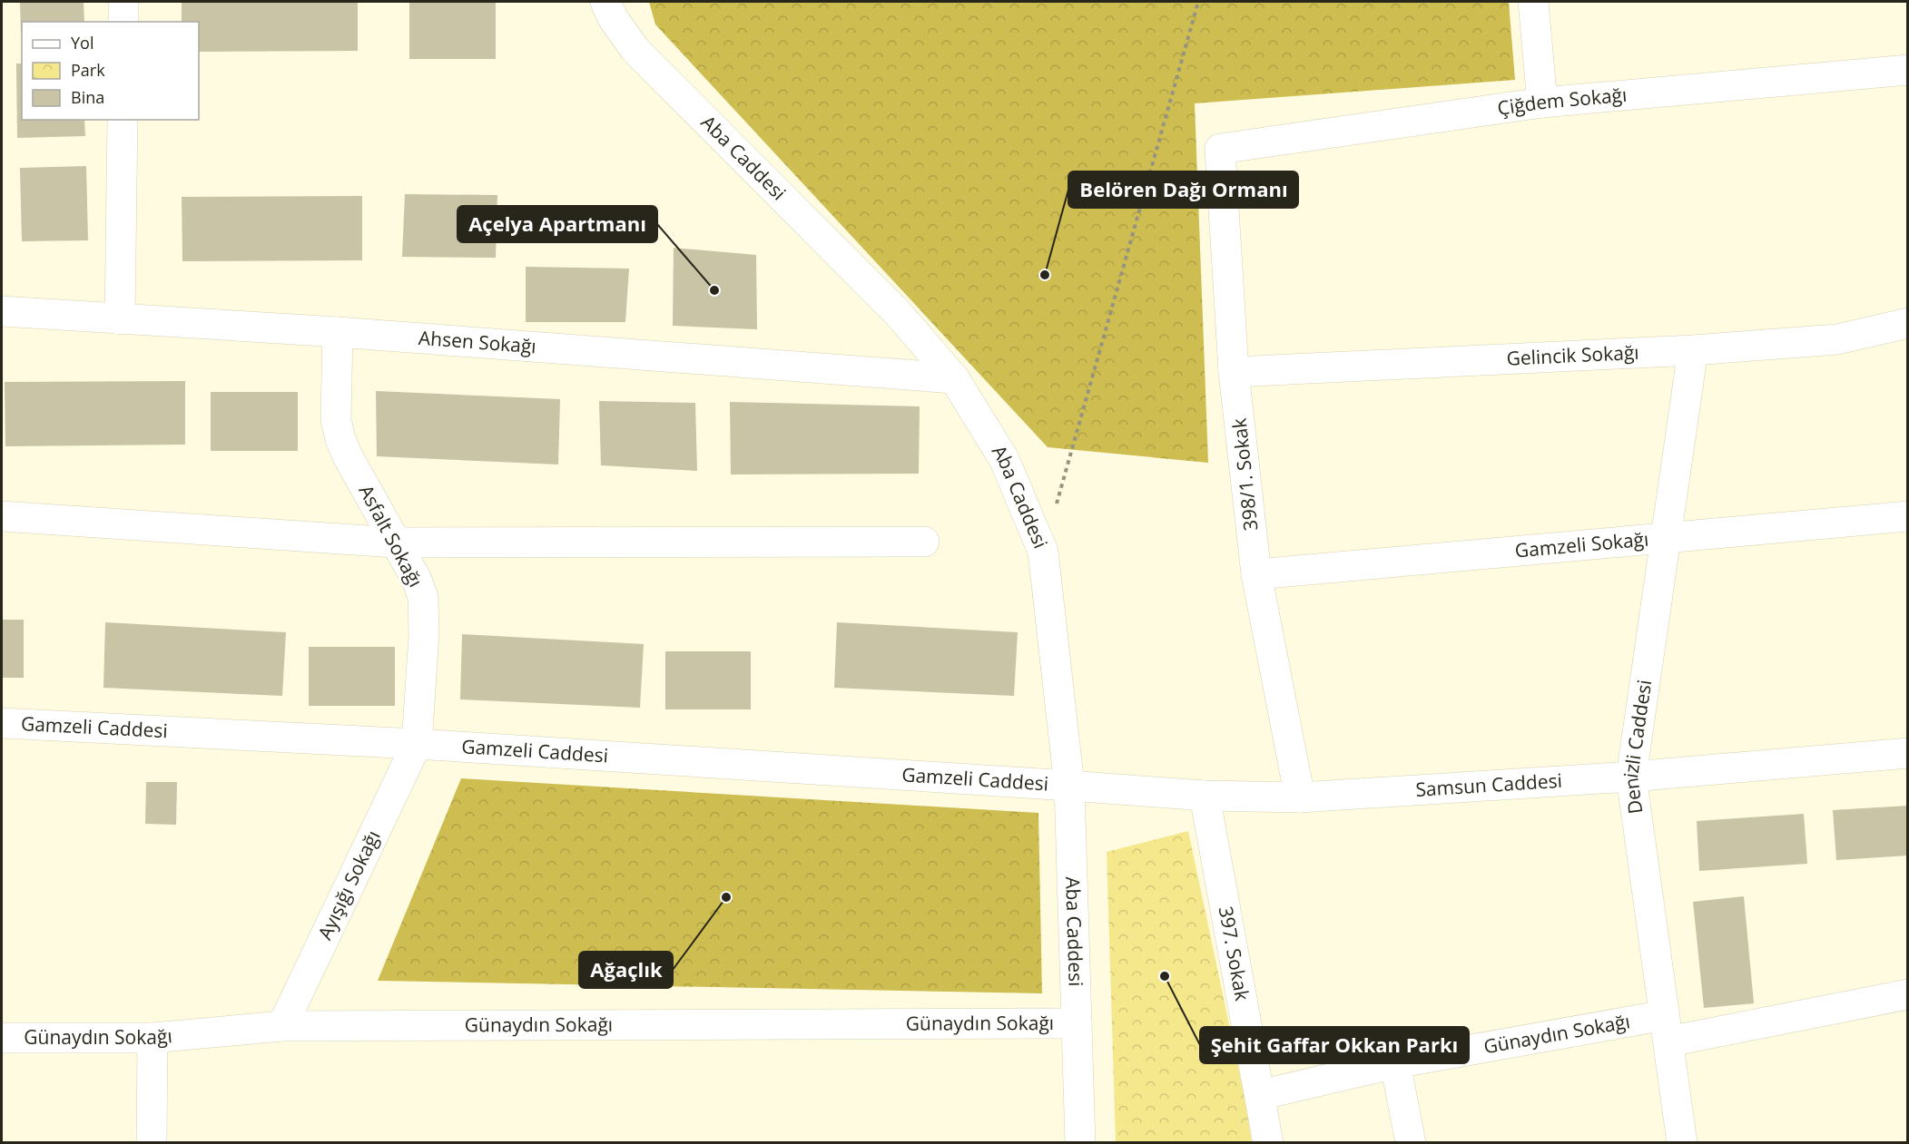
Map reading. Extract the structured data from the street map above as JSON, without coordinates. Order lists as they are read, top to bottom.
{
  "streets": {
    "street": [
      "Çiğdem Sokağı",
      "Aba Caddesi",
      "Ahsen Sokağı",
      "Gelincik Sokağı",
      "398/1. Sokak",
      "Asfalt Sokağı",
      "Gamzeli Sokağı",
      "Gamzeli Caddesi",
      "Denizli Caddesi",
      "Samsun Caddesi",
      "Ayışığı Sokağı",
      "397. Sokak",
      "Günaydın Sokağı"
    ]
  },
  "crossings": [
    ["Çiğdem Sokağı", "398/1. Sokak"],
    ["Aba Caddesi", "Ahsen Sokağı"],
    ["Aba Caddesi", "Gamzeli Caddesi"],
    ["Aba Caddesi", "Samsun Caddesi"],
    ["Aba Caddesi", "Günaydın Sokağı"],
    ["Ahsen Sokağı", "Asfalt Sokağı"],
    ["Gelincik Sokağı", "398/1. Sokak"],
    ["Gelincik Sokağı", "Denizli Caddesi"],
    ["398/1. Sokak", "Gamzeli Sokağı"],
    ["398/1. Sokak", "Samsun Caddesi"],
    ["Asfalt Sokağı", "Gamzeli Caddesi"],
    ["Asfalt Sokağı", "Ayışığı Sokağı"],
    ["Gamzeli Sokağı", "Denizli Caddesi"],
    ["Gamzeli Caddesi", "Samsun Caddesi"],
    ["Gamzeli Caddesi", "Ayışığı Sokağı"],
    ["Denizli Caddesi", "Samsun Caddesi"],
    ["Denizli Caddesi", "Günaydın Sokağı"],
    ["Samsun Caddesi", "397. Sokak"],
    ["Ayışığı Sokağı", "Günaydın Sokağı"],
    ["397. Sokak", "Günaydın Sokağı"]
  ],
  "places": [
    "Belören Dağı Ormanı",
    "Açelya Apartmanı",
    "Ağaçlık",
    "Şehit Gaffar Okkan Parkı"
  ],
  "legend": ["Yol", "Park", "Bina"]
}
